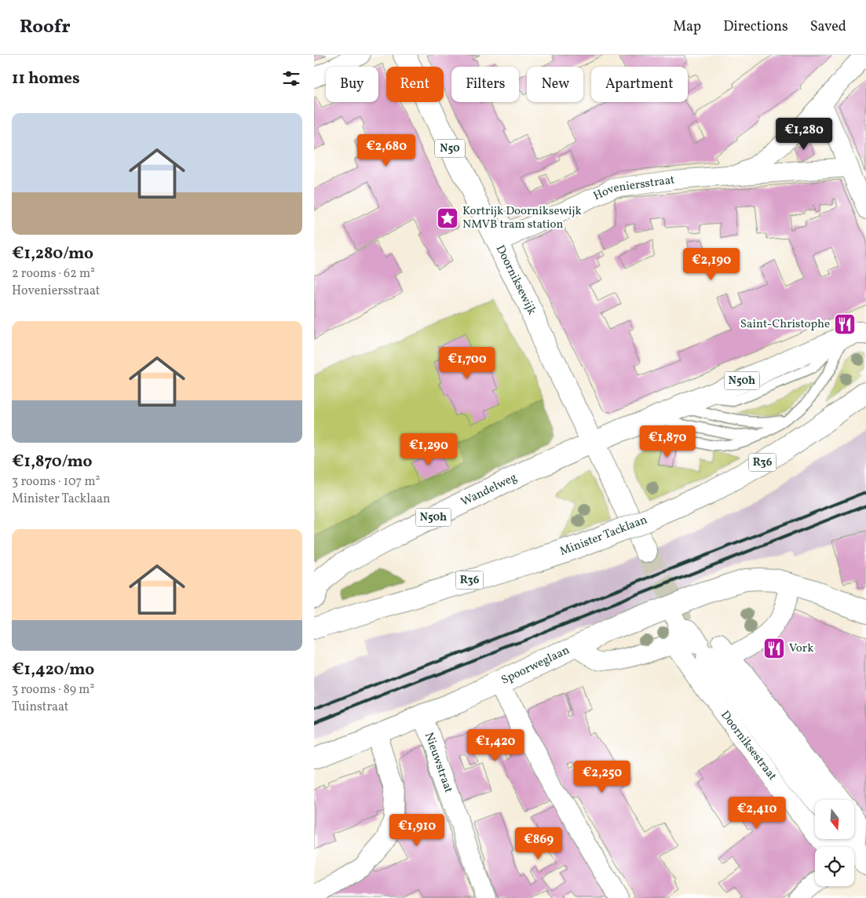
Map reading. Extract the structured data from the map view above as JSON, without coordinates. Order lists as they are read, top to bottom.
{
  "streets": {
    "main road": [
      "N50",
      "Doorniksewijk",
      "N50h",
      "R36",
      "Wandelweg",
      "Minister Tacklaan",
      "Spoorweglaan",
      "Doorniksestraat"
    ],
    "street": ["Hoveniersstraat", "Nieuwstraat"]
  },
  "crossings": [
    ["Hoveniersstraat", "Doorniksewijk"],
    ["Doorniksewijk", "N50h"],
    ["Doorniksewijk", "Wandelweg"],
    ["N50h", "Wandelweg"],
    ["Spoorweglaan", "Nieuwstraat"]
  ],
  "places": {
    "place": ["Kortrijk Doorniksewijk NMVB tram station"],
    "restaurant": ["Saint-Christophe", "Vork"]
  },
  "north": "bottom",
  "page": {
    "header": "Roofr",
    "nav": ["Map", "Directions", "Saved"],
    "heading": "11 homes",
    "chip": [
      "Buy",
      "Rent",
      "Filters",
      "New",
      "Apartment"
    ],
    "list": [
      {
        "name": "€1,280/mo",
        "note": "2 rooms · 62 m² · Hoveniersstraat"
      },
      {
        "name": "€1,870/mo",
        "note": "3 rooms · 107 m² · Minister Tacklaan"
      },
      {
        "name": "€1,420/mo",
        "note": "3 rooms · 89 m² · Tuinstraat"
      }
    ],
    "price": [
      "€1,280",
      "€2,680",
      "€2,190",
      "€1,700",
      "€1,870",
      "€1,290",
      "€1,420",
      "€2,250",
      "€2,410",
      "€1,910",
      "€869"
    ]
  }
}
